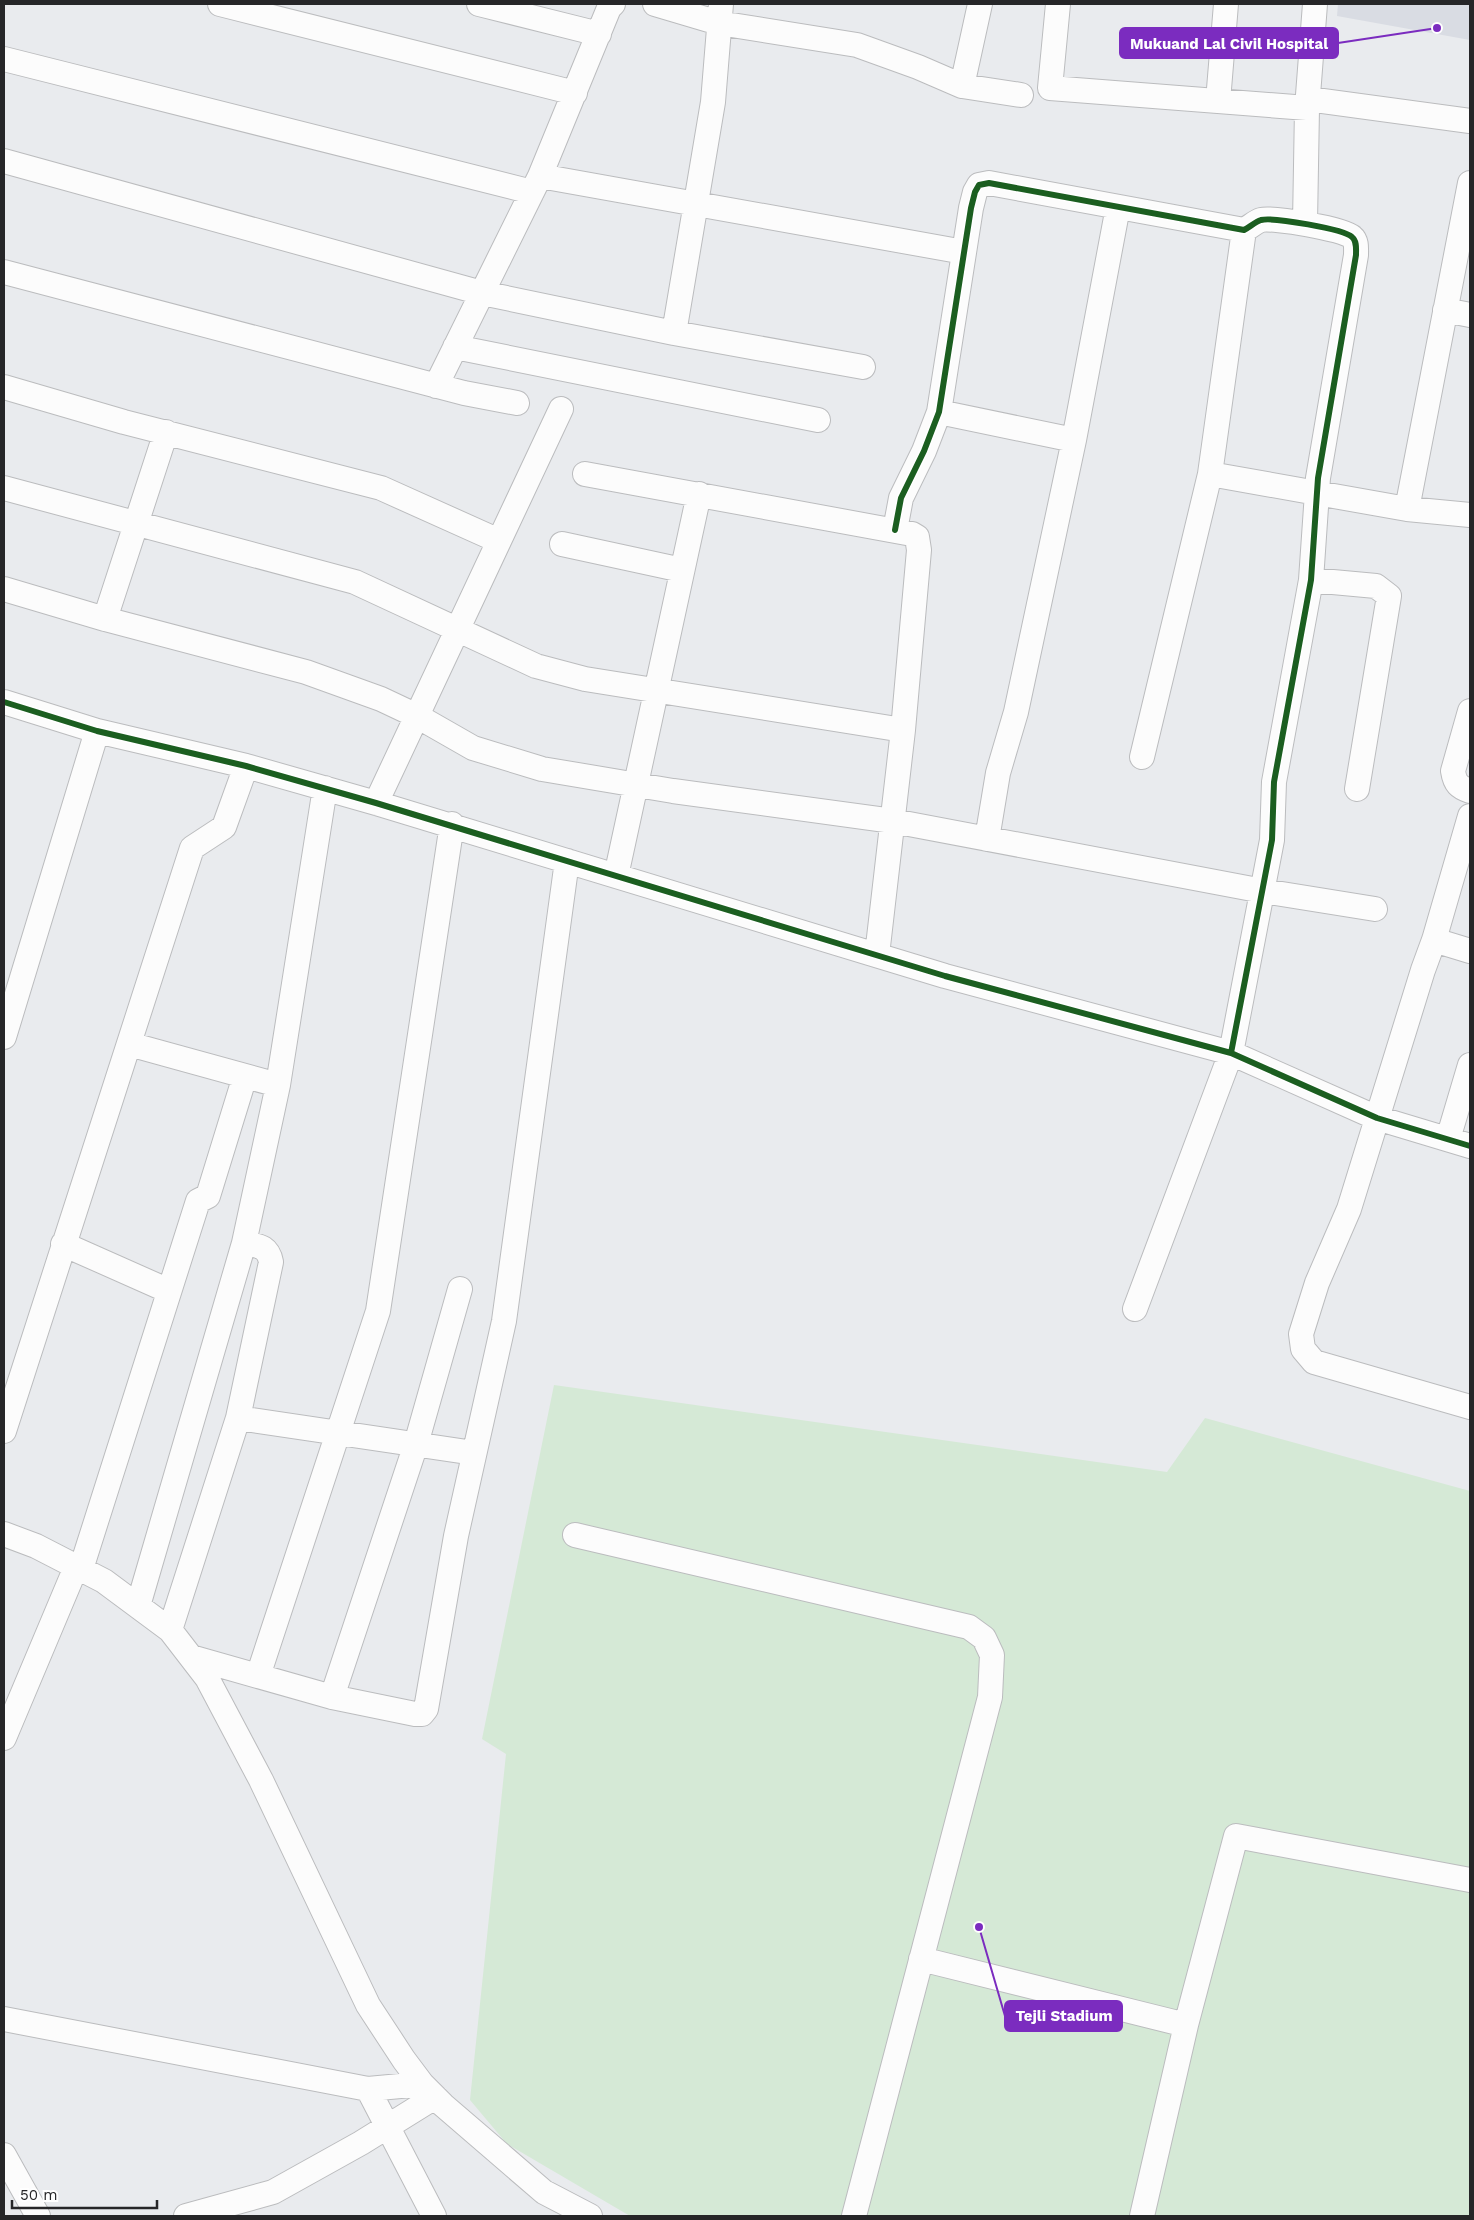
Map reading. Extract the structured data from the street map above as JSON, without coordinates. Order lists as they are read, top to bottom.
{
  "places": ["Mukuand Lal Civil Hospital", "Tejli Stadium"],
  "scale_bar": "50 m"
}
